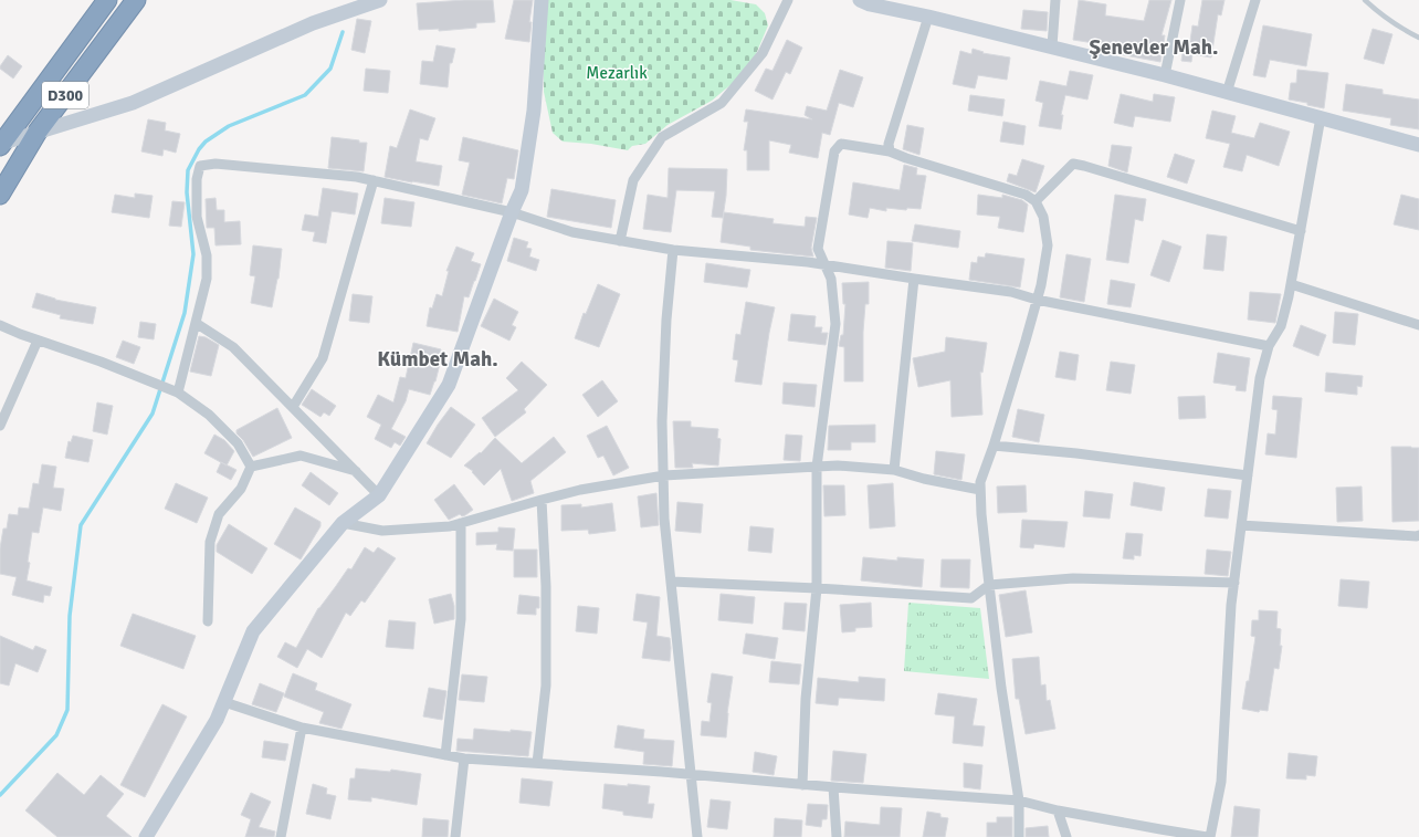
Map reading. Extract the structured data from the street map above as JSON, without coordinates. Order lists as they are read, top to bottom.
{
  "streets": {
    "highway": ["D300"]
  },
  "districts": ["Şenevler Mah.", "Kümbet Mah."],
  "parks": ["Mezarlık"]
}
